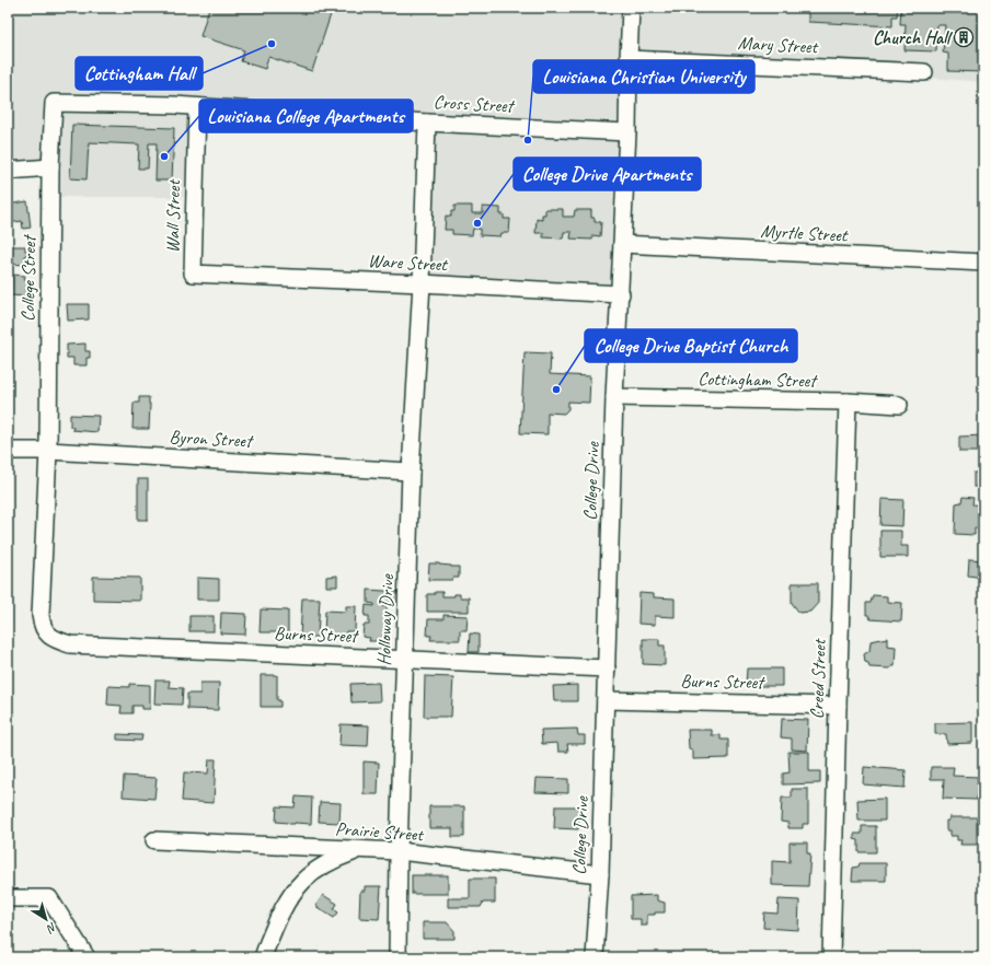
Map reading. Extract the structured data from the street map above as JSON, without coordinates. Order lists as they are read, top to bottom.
{
  "streets": {
    "street": [
      "Mary Street",
      "Cross Street",
      "Wall Street",
      "Myrtle Street",
      "Ware Street",
      "College Street",
      "Cottingham Street",
      "Byron Street",
      "College Drive",
      "Holloway Drive",
      "Burns Street",
      "Creed Street",
      "Prairie Street"
    ]
  },
  "crossings": [
    ["Mary Street", "College Drive"],
    ["Cross Street", "Wall Street"],
    ["Cross Street", "College Street"],
    ["Cross Street", "College Drive"],
    ["Cross Street", "Holloway Drive"],
    ["Wall Street", "Ware Street"],
    ["Myrtle Street", "College Drive"],
    ["Ware Street", "College Drive"],
    ["Ware Street", "Holloway Drive"],
    ["College Street", "Byron Street"],
    ["College Street", "Burns Street"],
    ["Cottingham Street", "College Drive"],
    ["Cottingham Street", "Creed Street"],
    ["Byron Street", "Holloway Drive"],
    ["College Drive", "Burns Street"],
    ["College Drive", "Prairie Street"],
    ["Holloway Drive", "Burns Street"],
    ["Holloway Drive", "Prairie Street"],
    ["Burns Street", "Creed Street"]
  ],
  "places": {
    "building": ["Church Hall"],
    "other": [
      "Cottingham Hall",
      "Louisiana Christian University",
      "Louisiana College Apartments",
      "College Drive Apartments",
      "College Drive Baptist Church"
    ]
  },
  "north": "bottom right"
}
